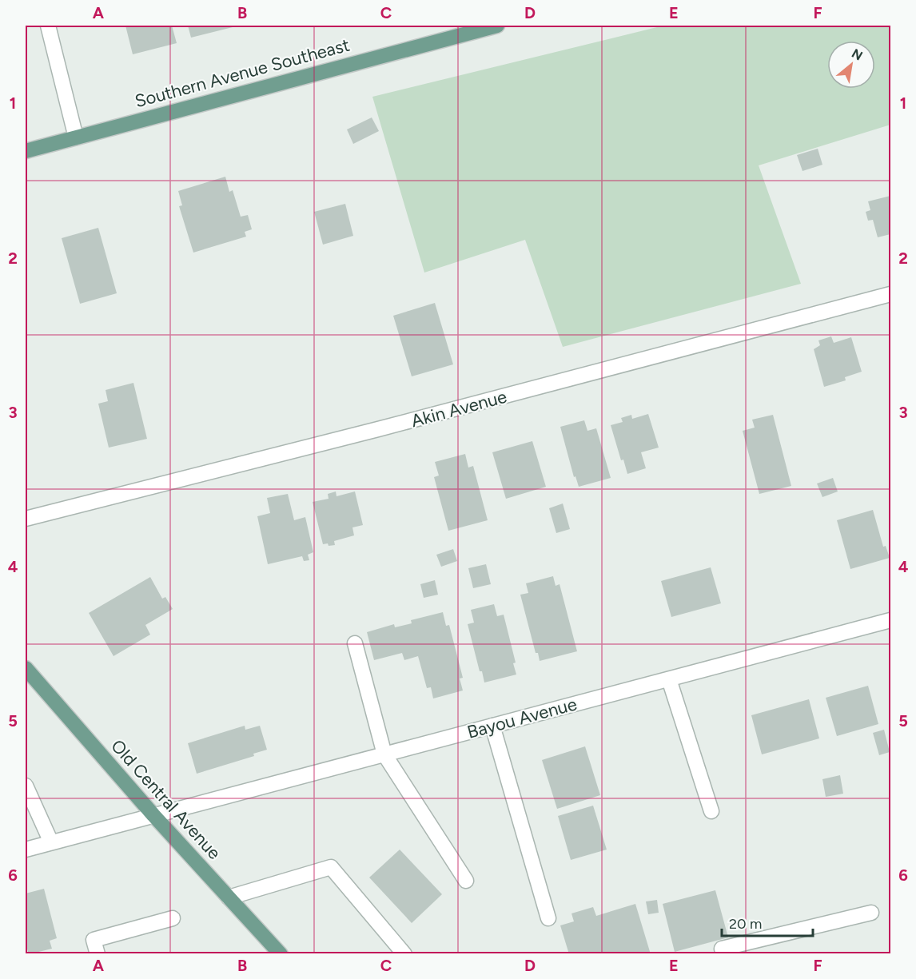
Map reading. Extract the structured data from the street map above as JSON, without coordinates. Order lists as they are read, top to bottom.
{
  "streets": {
    "main road": ["Southern Avenue Southeast", "Old Central Avenue"],
    "street": ["Akin Avenue", "Bayou Avenue"]
  },
  "crossings": [
    ["Bayou Avenue", "Old Central Avenue"]
  ],
  "scale_bar": "20 m",
  "north": "top right",
  "grid": {
    "columns": [
      "A",
      "B",
      "C",
      "D",
      "E",
      "F"
    ],
    "rows": [
      "1",
      "2",
      "3",
      "4",
      "5",
      "6"
    ]
  }
}
